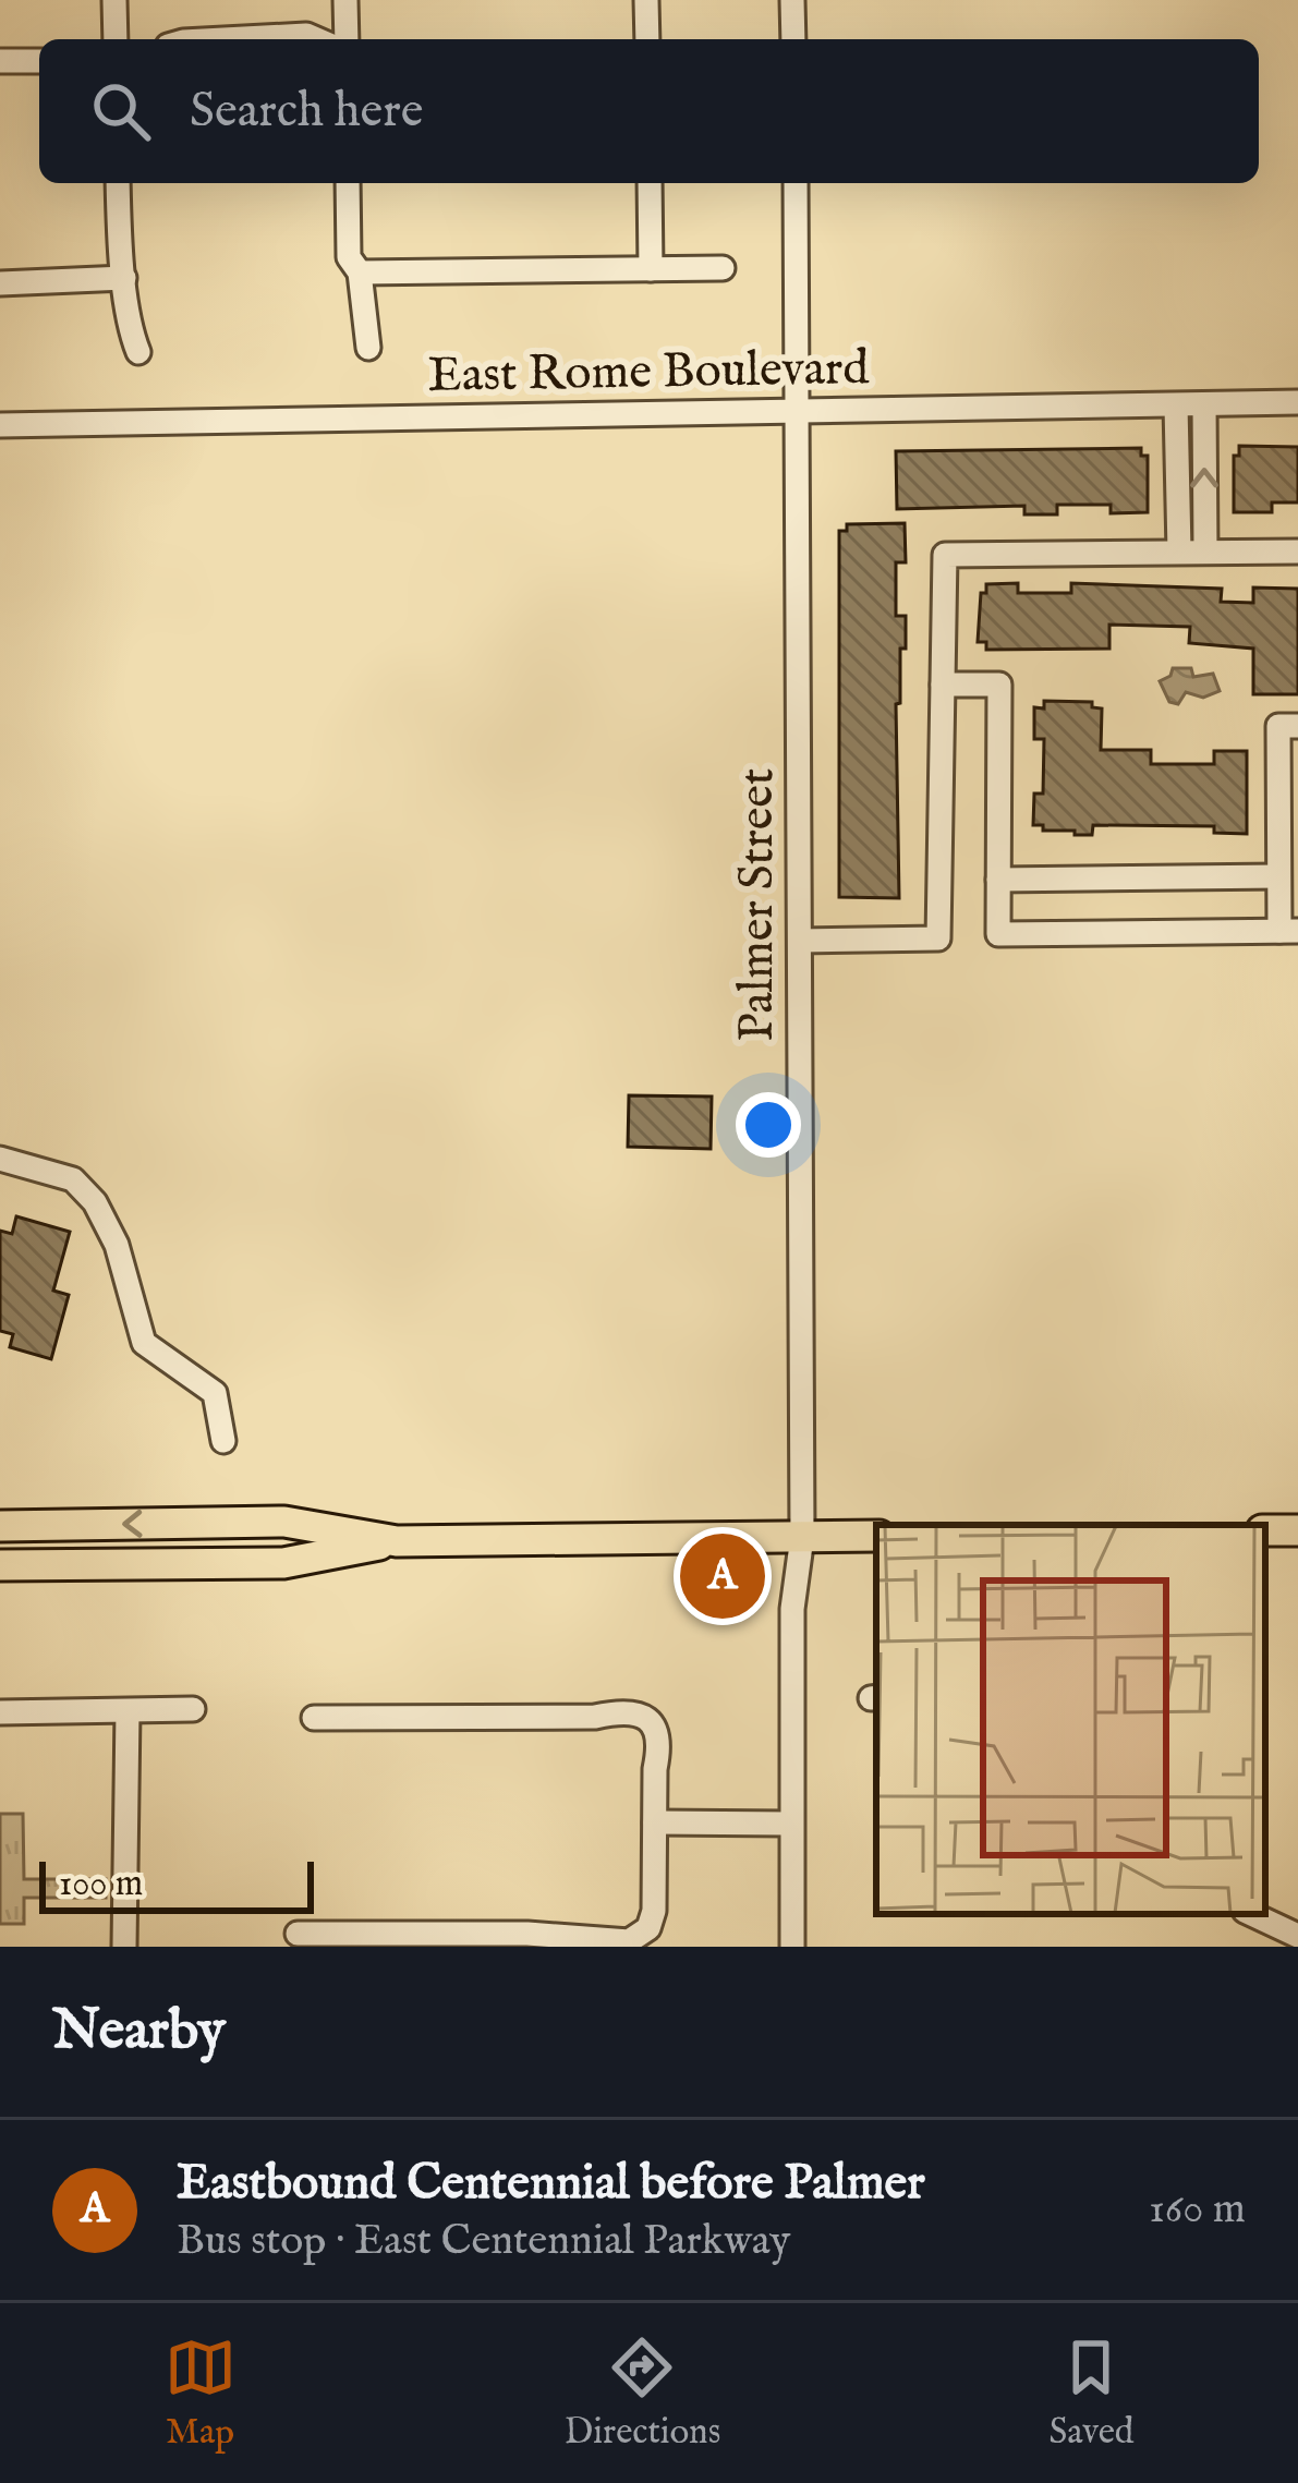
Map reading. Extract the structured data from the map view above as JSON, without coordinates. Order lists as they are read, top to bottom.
{
  "streets": {
    "street": ["East Rome Boulevard", "Palmer Street"]
  },
  "crossings": [
    ["East Rome Boulevard", "Palmer Street"]
  ],
  "scale_bar": "100 m",
  "page": {
    "search": "Search here",
    "pins": "A",
    "scale": "100 m",
    "heading": "Nearby",
    "list": [
      {
        "mark": "A",
        "name": "Eastbound Centennial before Palmer",
        "note": "Bus stop · East Centennial Parkway",
        "value": "160 m"
      }
    ],
    "nav": ["Map", "Directions", "Saved"]
  }
}
